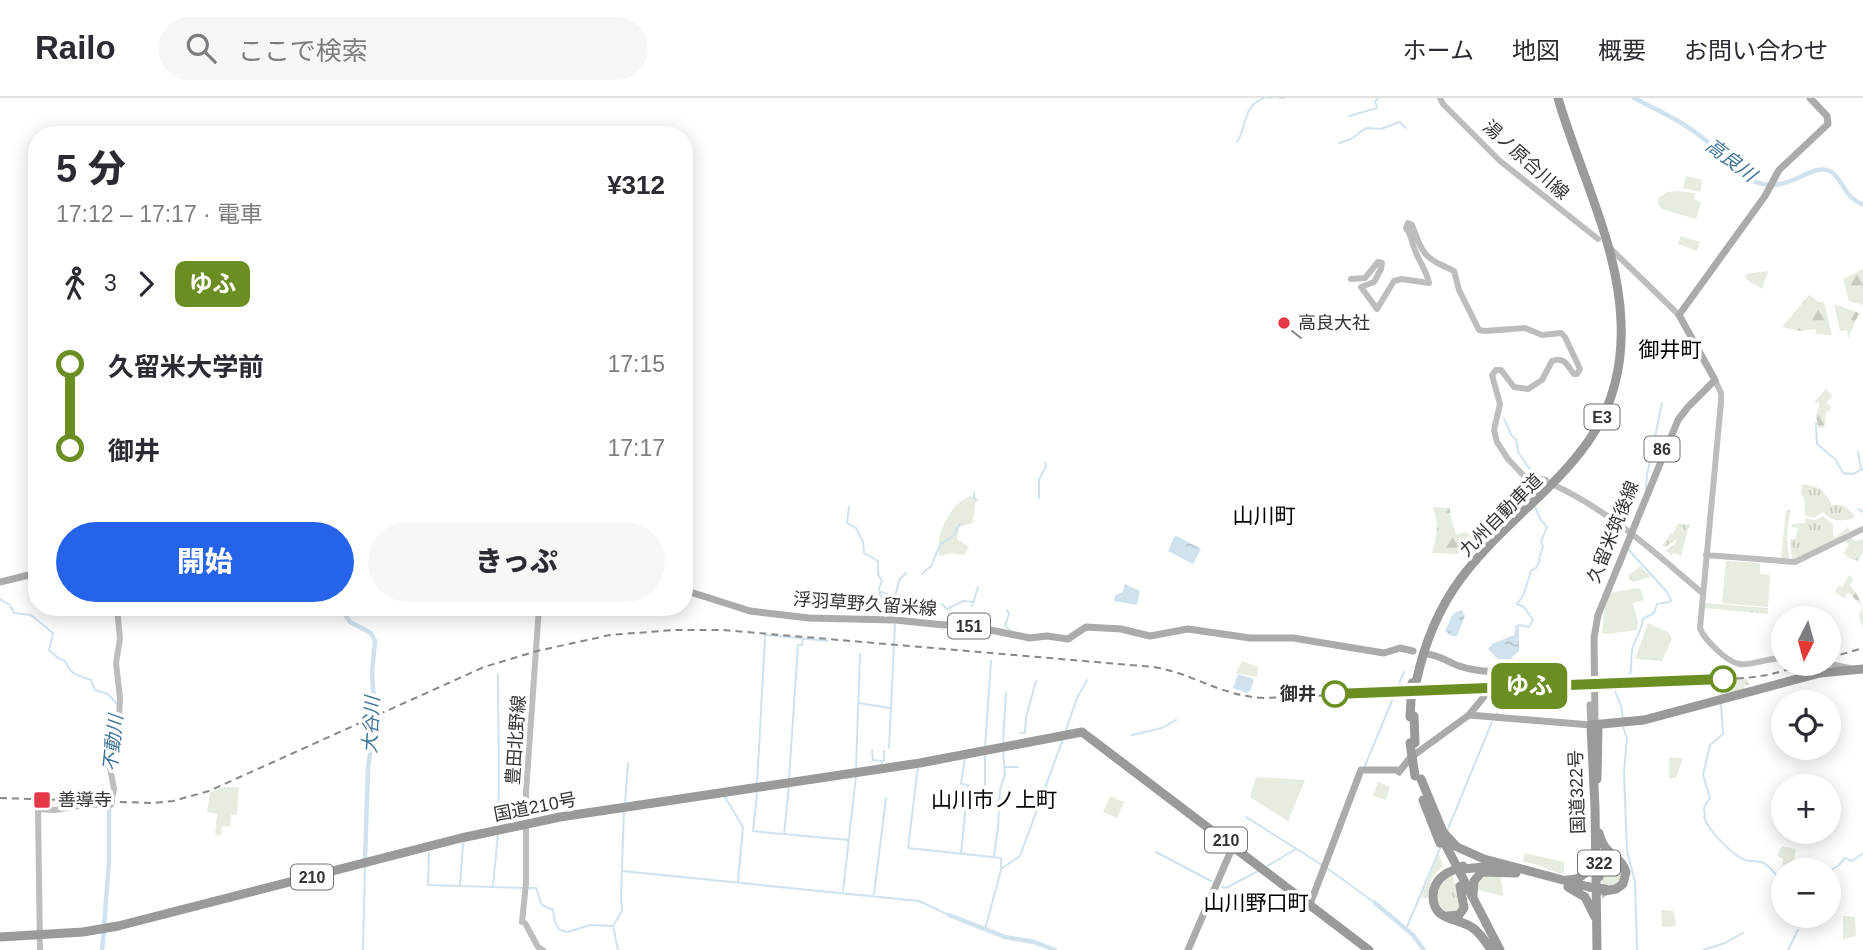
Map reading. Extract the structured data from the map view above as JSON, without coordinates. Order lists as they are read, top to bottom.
{
  "streets": {
    "highway": [
      "E3",
      "九州自動車道",
      "国道322号",
      "国道210号",
      "210",
      "322"
    ],
    "main road": [
      "湯ノ原合川線",
      "86",
      "久留米筑後線",
      "浮羽草野久留米線",
      "151",
      "豊田北野線"
    ]
  },
  "crossings": [
    ["久留米筑後線", "国道322号"],
    ["豊田北野線", "国道210号"],
    ["国道210号", "210"]
  ],
  "districts": [
    "御井町",
    "山川町",
    "山川市ノ上町",
    "山川野口町"
  ],
  "water": ["高良川", "大谷川", "不動川"],
  "places": {
    "other": ["高良大社", "御井"],
    "transit": ["善導寺"]
  },
  "north": "bottom",
  "page": {
    "header": "Railo",
    "search": "ここで検索",
    "nav": [
      "ホーム",
      "地図",
      "概要",
      "お問い合わせ"
    ],
    "on_map": "ゆふ",
    "heading": ["5 分", "17:12 – 17:17 · 電車", "¥312"],
    "legs": ["3", "ゆふ"],
    "list": [
      {
        "name": "久留米大学前",
        "value": "17:15"
      },
      {
        "name": "御井",
        "value": "17:17"
      }
    ],
    "buttons": ["開始", "きっぷ"],
    "map_buttons": ["+", "−"]
  }
}
